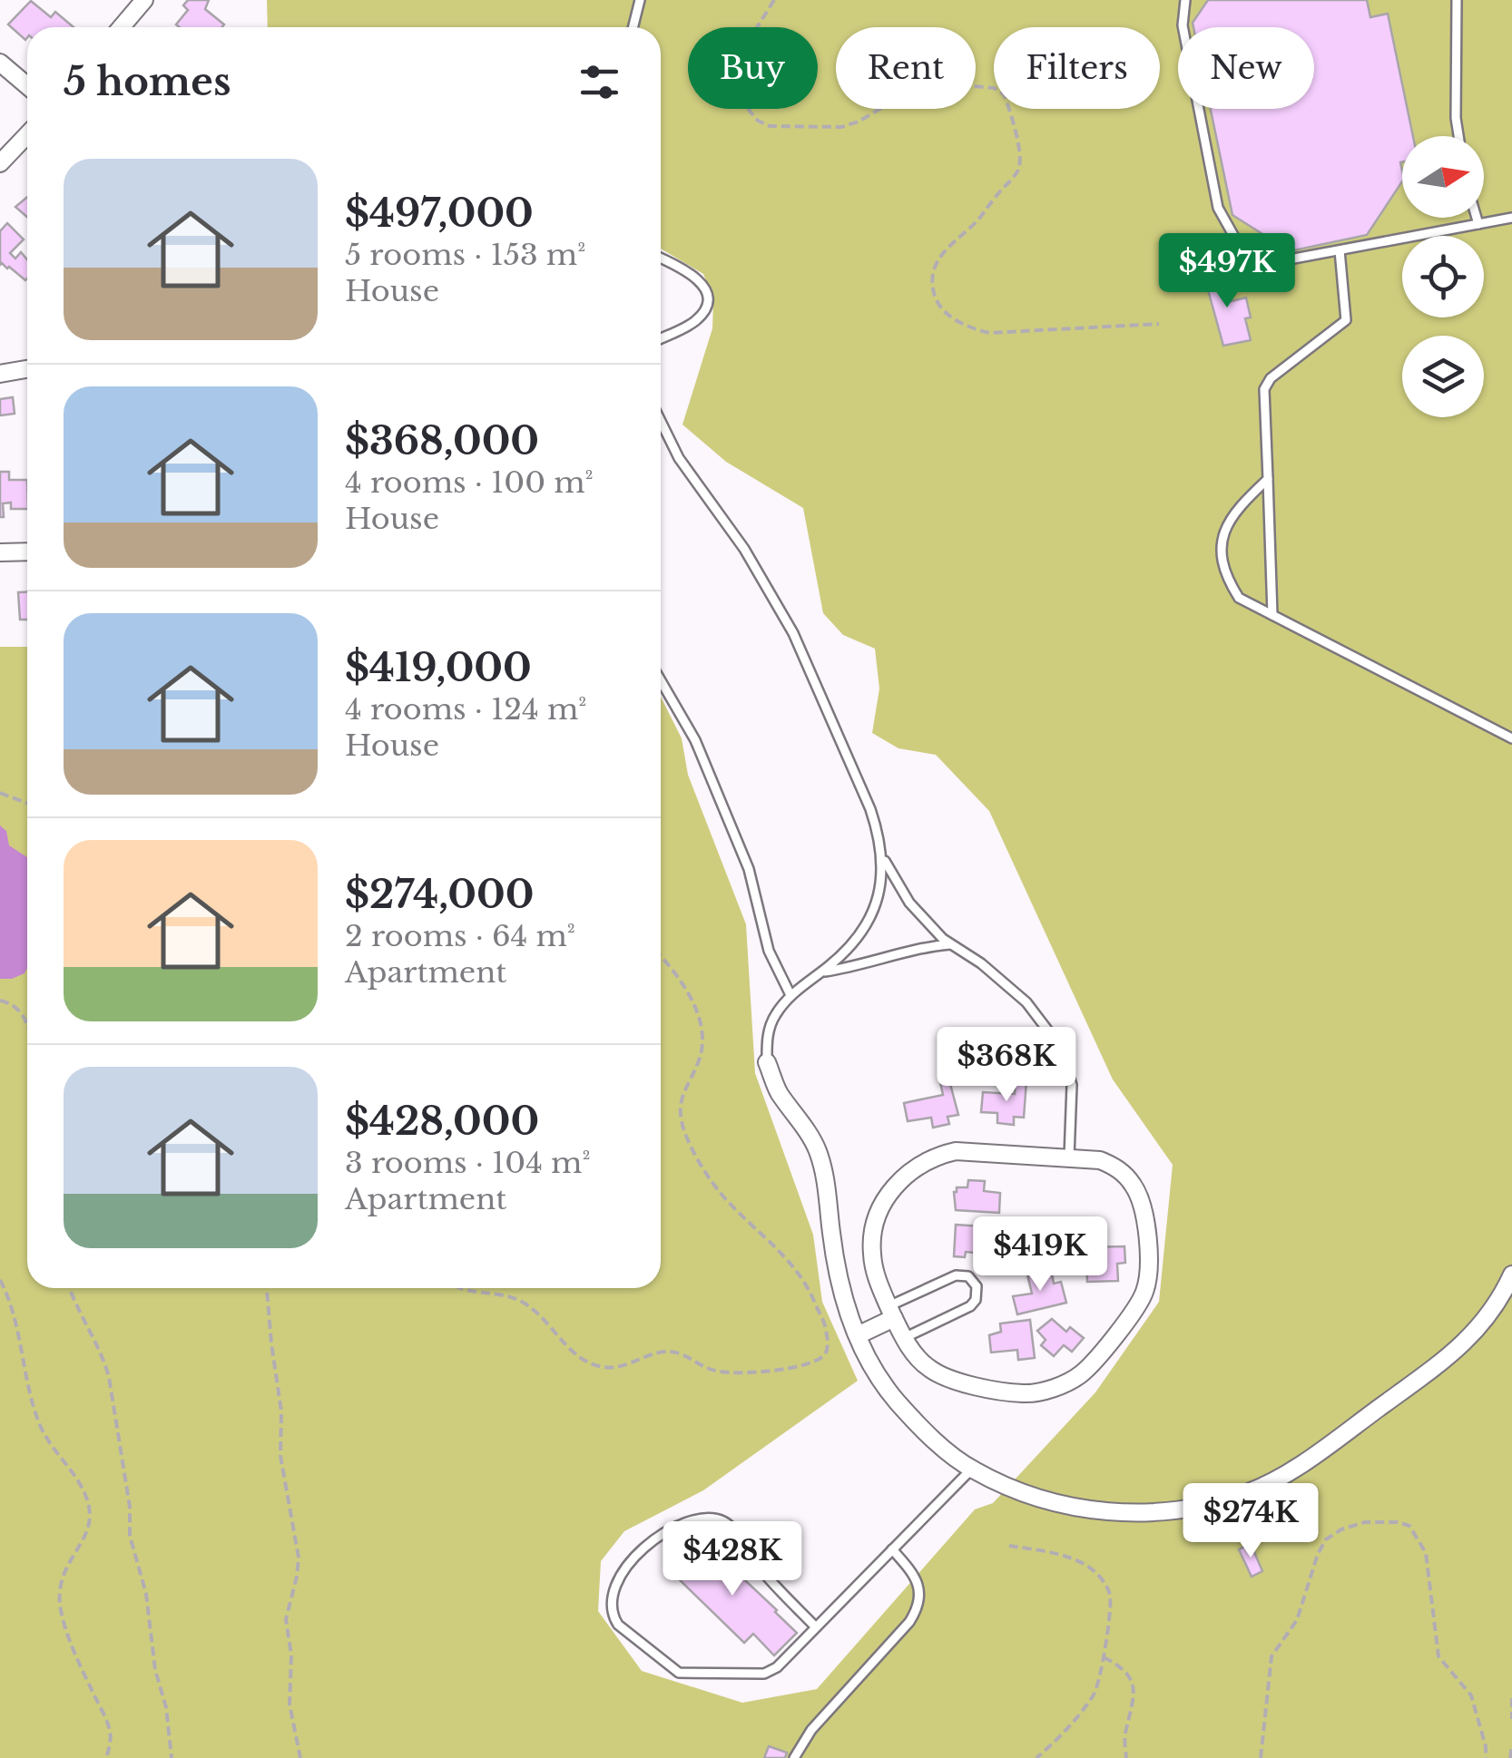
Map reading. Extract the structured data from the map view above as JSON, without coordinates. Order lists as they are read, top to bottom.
{
  "north": "right",
  "page": {
    "chip": [
      "Buy",
      "Rent",
      "Filters",
      "New"
    ],
    "heading": "5 homes",
    "list": [
      {
        "name": "$497,000",
        "note": "5 rooms · 153 m² · House"
      },
      {
        "name": "$368,000",
        "note": "4 rooms · 100 m² · House"
      },
      {
        "name": "$419,000",
        "note": "4 rooms · 124 m² · House"
      },
      {
        "name": "$274,000",
        "note": "2 rooms · 64 m² · Apartment"
      },
      {
        "name": "$428,000",
        "note": "3 rooms · 104 m² · Apartment"
      }
    ],
    "price": [
      "$497K",
      "$368K",
      "$419K",
      "$274K",
      "$428K"
    ]
  }
}
